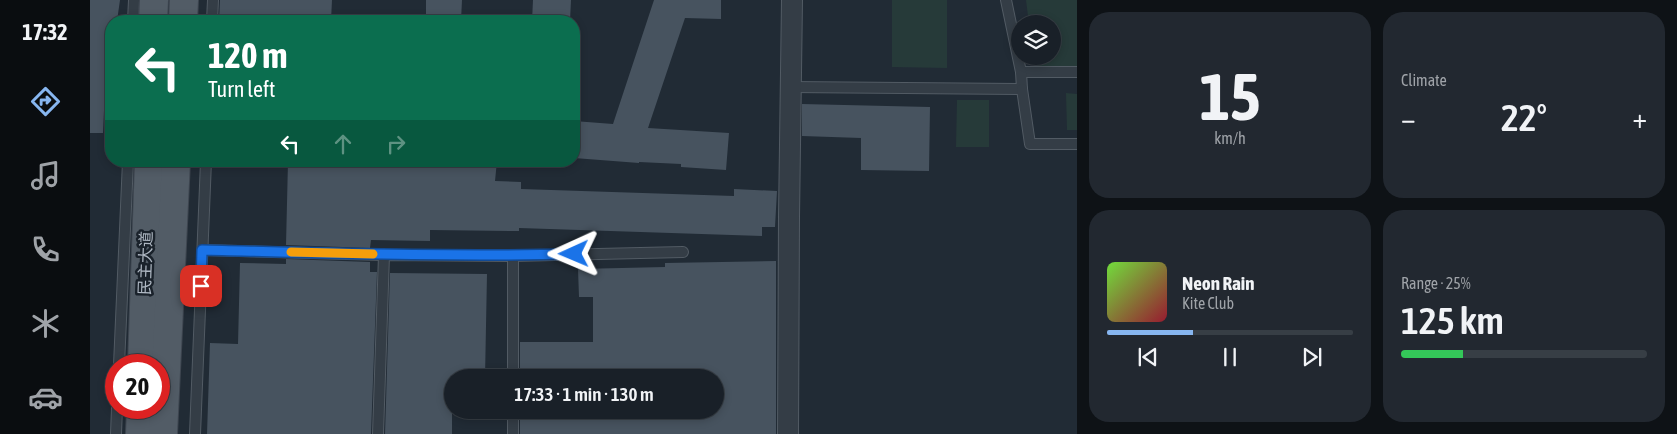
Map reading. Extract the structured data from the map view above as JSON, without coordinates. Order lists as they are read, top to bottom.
{
  "streets": {
    "main road": ["民主大道"]
  },
  "page": {
    "tabs": "17:32",
    "tile": [
      ["15", "km/h"],
      "Climate",
      ["Range · 25%", "125 km"]
    ],
    "turn": ["120 m", "Turn left"],
    "heat": ["−", "22°", "+"],
    "song": ["Neon Rain", "Kite Club"],
    "limit": "20",
    "trip": "17:33 · 1 min · 130 m"
  }
}
